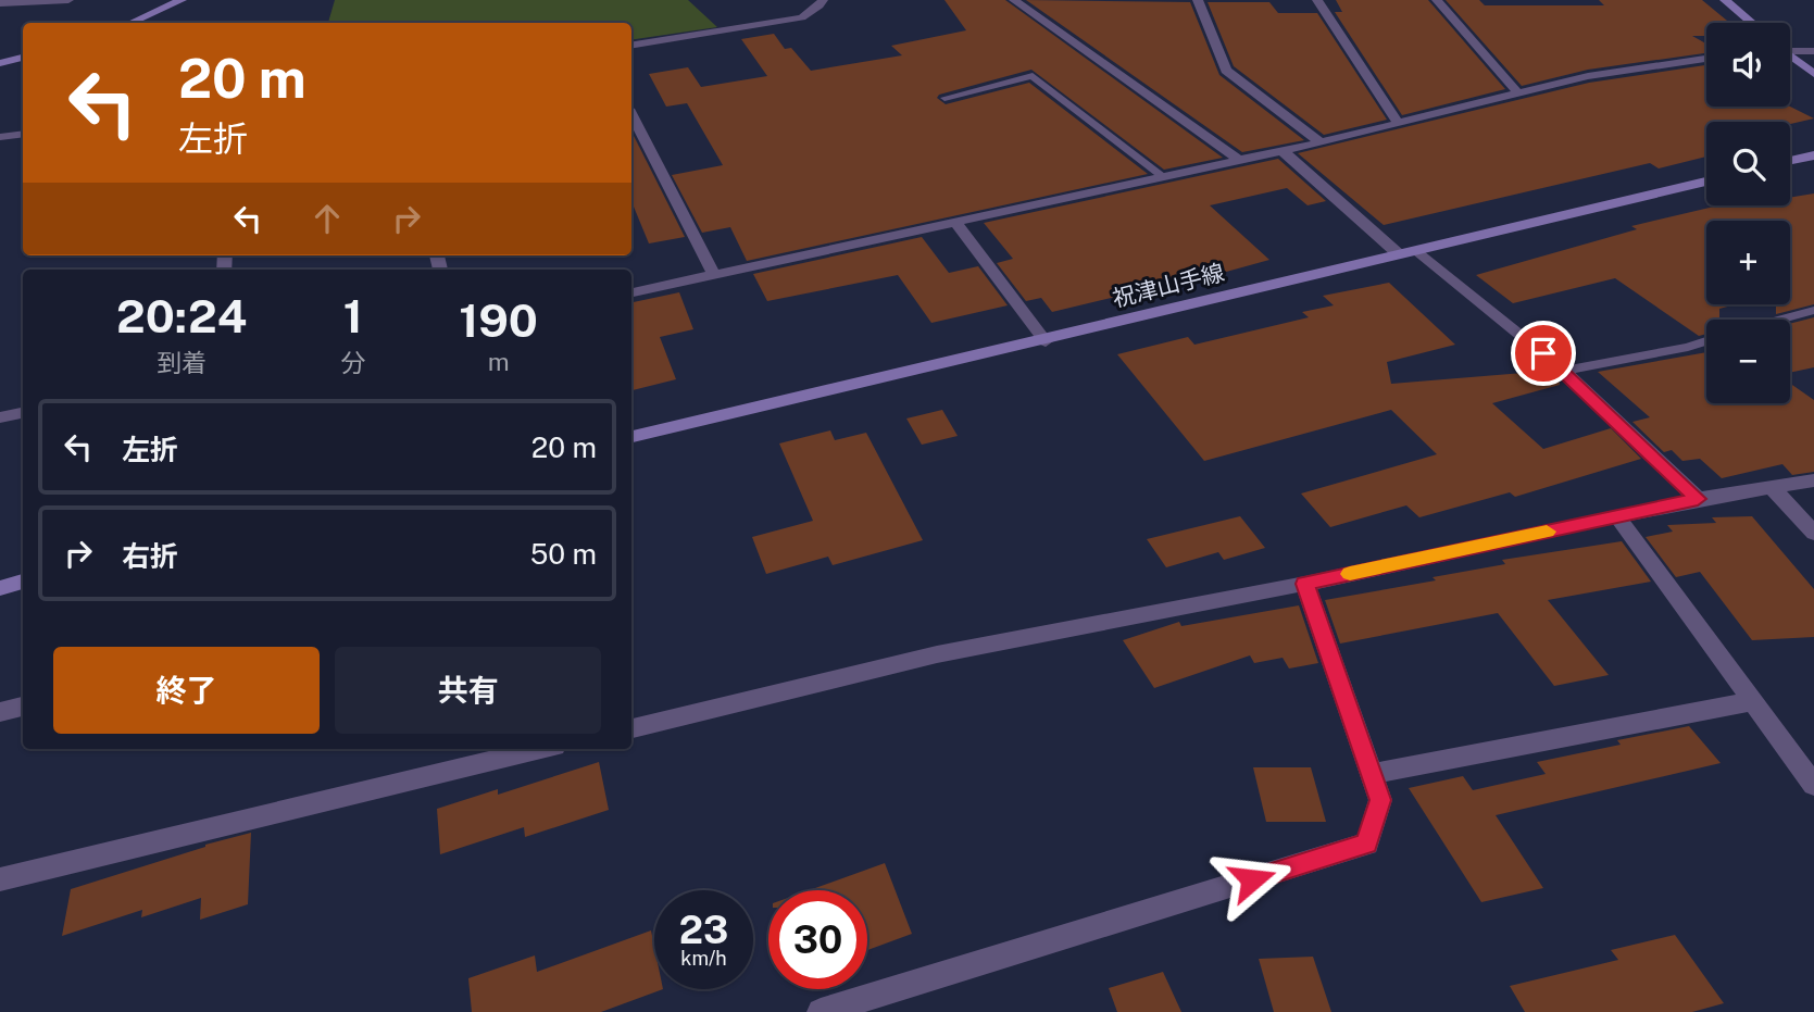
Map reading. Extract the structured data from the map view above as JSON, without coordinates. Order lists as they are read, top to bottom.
{
  "streets": {
    "street": ["祝津山手線"]
  },
  "page": {
    "map_buttons": ["+", "−"],
    "turn": ["20 m", "左折"],
    "eta": [
      "20:24",
      "到着",
      "1",
      "分",
      "190",
      "m"
    ],
    "list": [
      {
        "name": "左折",
        "value": "20 m"
      },
      {
        "name": "右折",
        "value": "50 m"
      }
    ],
    "buttons": ["終了", "共有"],
    "speed": "23 km/h",
    "limit": "30"
  }
}
